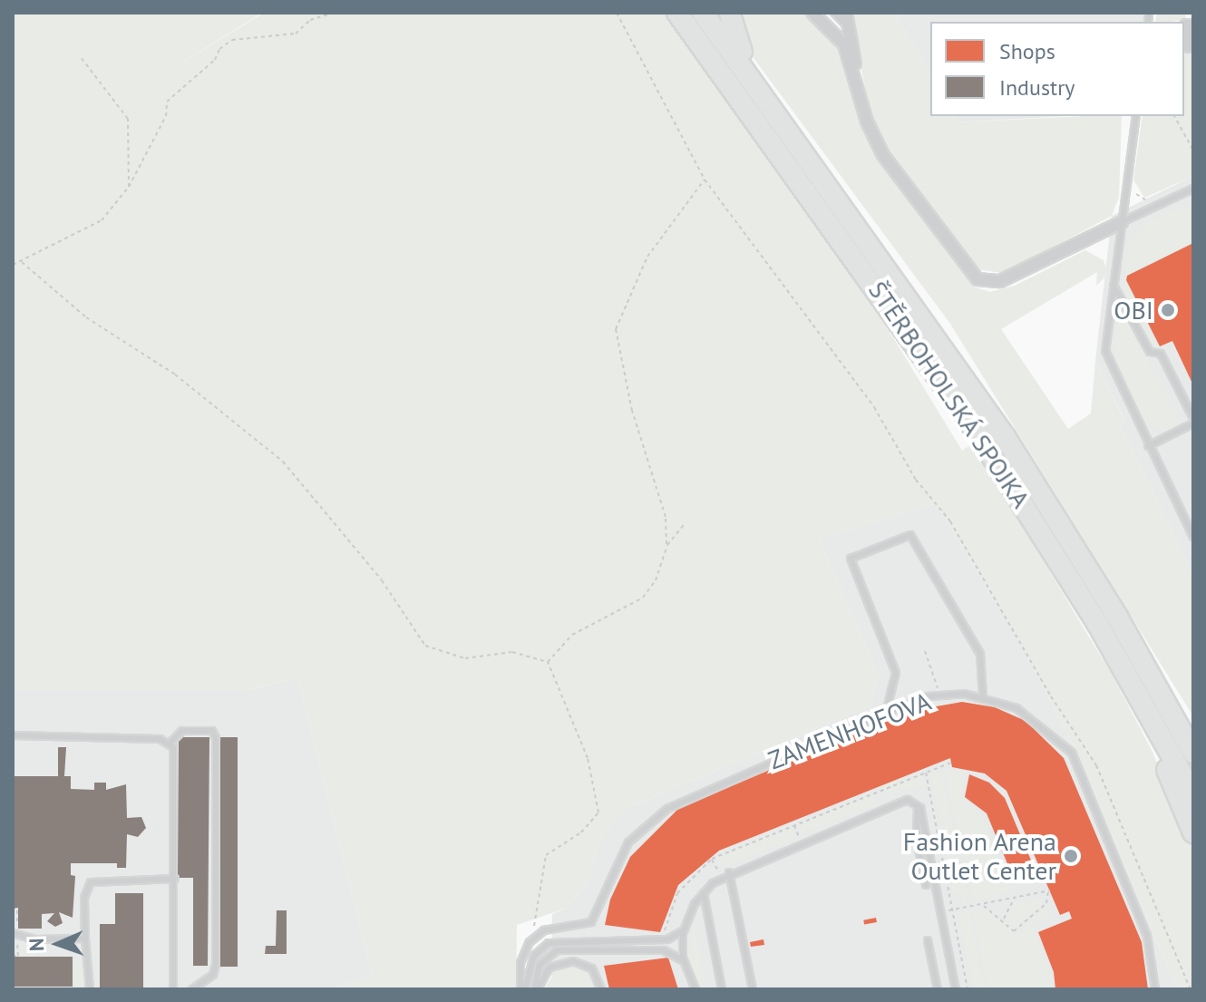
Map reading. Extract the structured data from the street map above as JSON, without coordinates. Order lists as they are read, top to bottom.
{
  "streets": {
    "highway": ["ŠTĚRBOHOLSKÁ SPOJKA"],
    "lane": ["ZAMENHOFOVA"]
  },
  "places": ["OBI", "Fashion Arena Outlet Center"],
  "legend": ["Shops", "Industry"],
  "north": "left"
}
